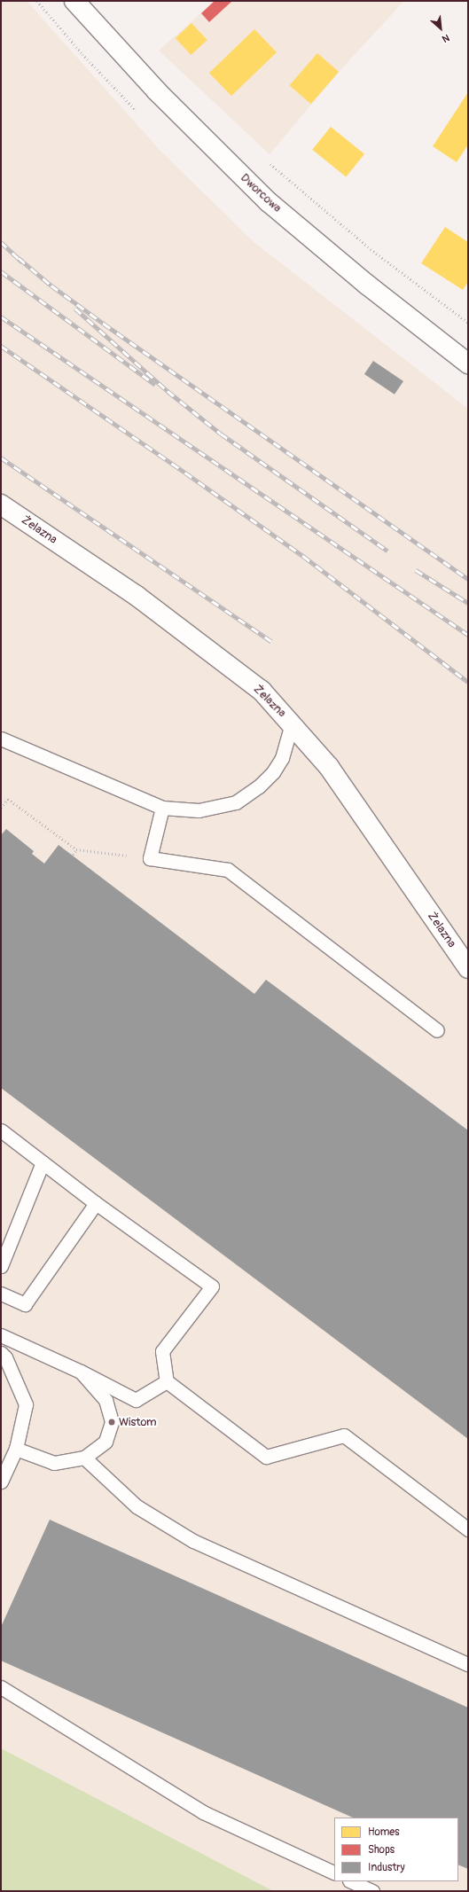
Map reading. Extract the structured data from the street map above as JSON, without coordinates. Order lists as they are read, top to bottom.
{
  "streets": {
    "street": ["Dworcowa", "Żelazna"]
  },
  "places": ["Wistom"],
  "legend": ["Homes", "Shops", "Industry"],
  "north": "bottom right"
}
